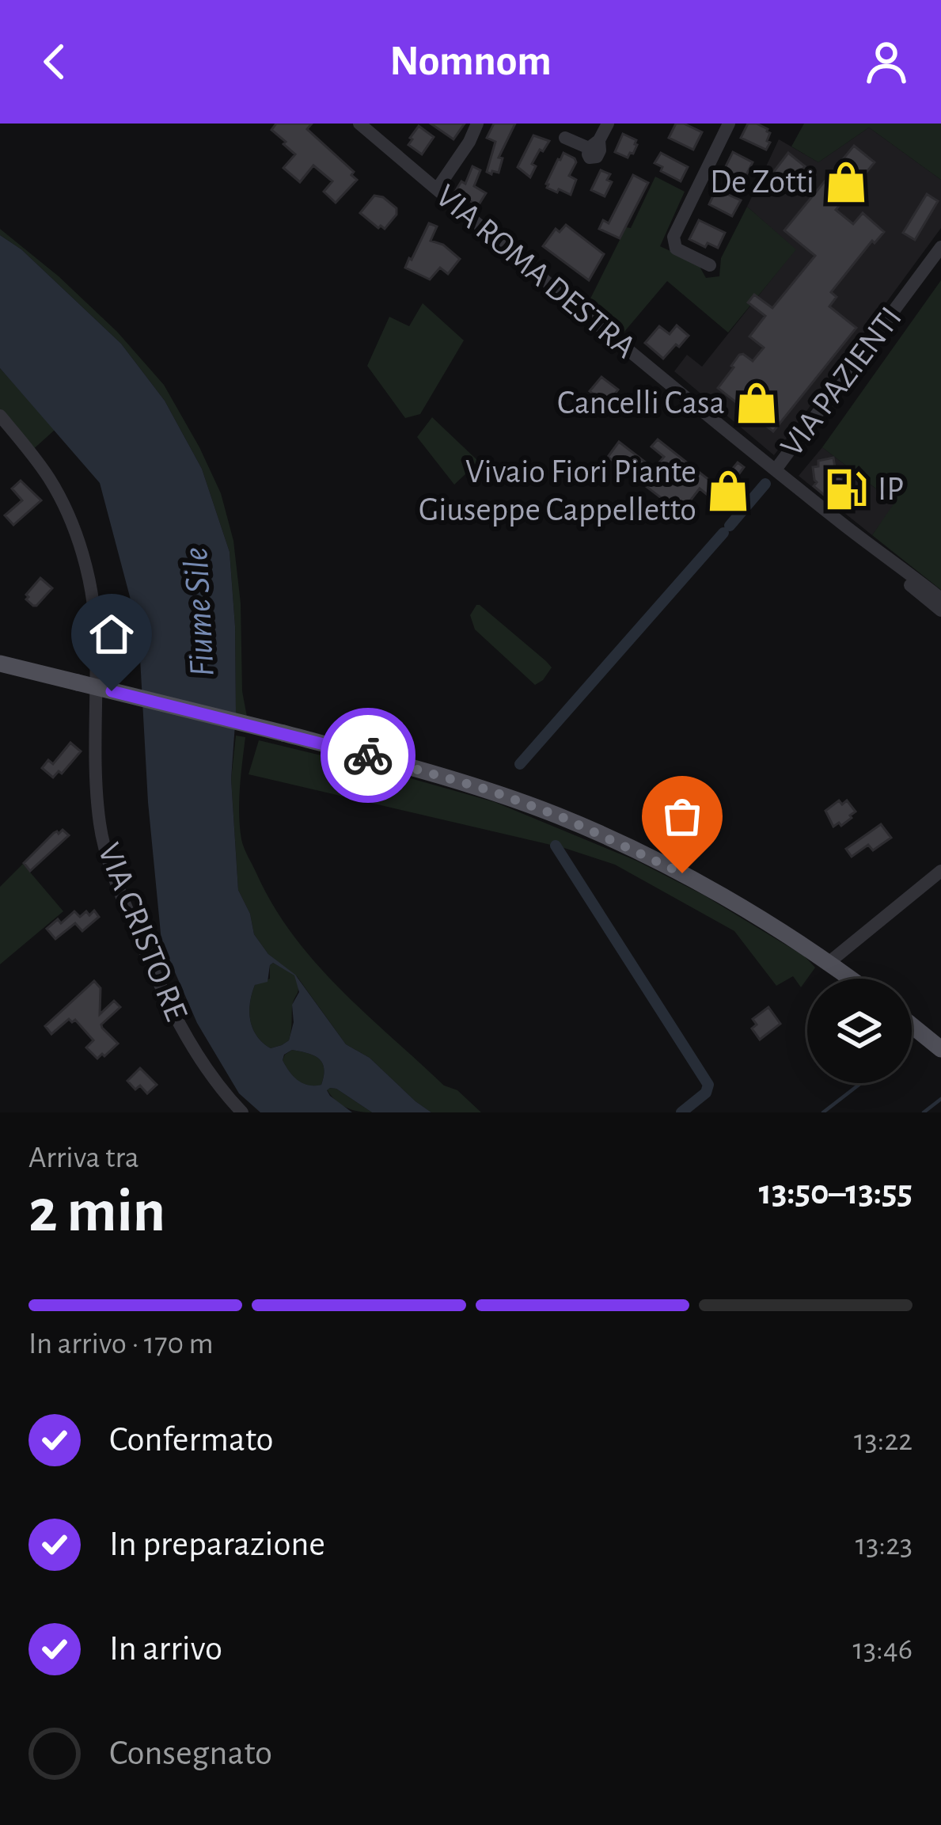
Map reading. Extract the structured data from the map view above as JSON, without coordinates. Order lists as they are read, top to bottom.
{
  "streets": {
    "street": ["VIA ROMA DESTRA", "VIA PAZIENTI", "VIA CRISTO RE"]
  },
  "crossings": [
    ["VIA ROMA DESTRA", "VIA PAZIENTI"]
  ],
  "water": ["Fiume Sile"],
  "places": {
    "shop": ["De Zotti", "Cancelli Casa", "Vivaio Fiori Piante Giuseppe Cappelletto"],
    "fuel station": ["IP"]
  },
  "page": {
    "header": "Nomnom",
    "heading": ["2 min", "Arriva tra", "13:50–13:55"],
    "bar": "In arrivo · 170 m",
    "list": [
      ["Confermato", "13:22"],
      ["In preparazione", "13:23"],
      ["In arrivo", "13:46"],
      "Consegnato"
    ]
  }
}
